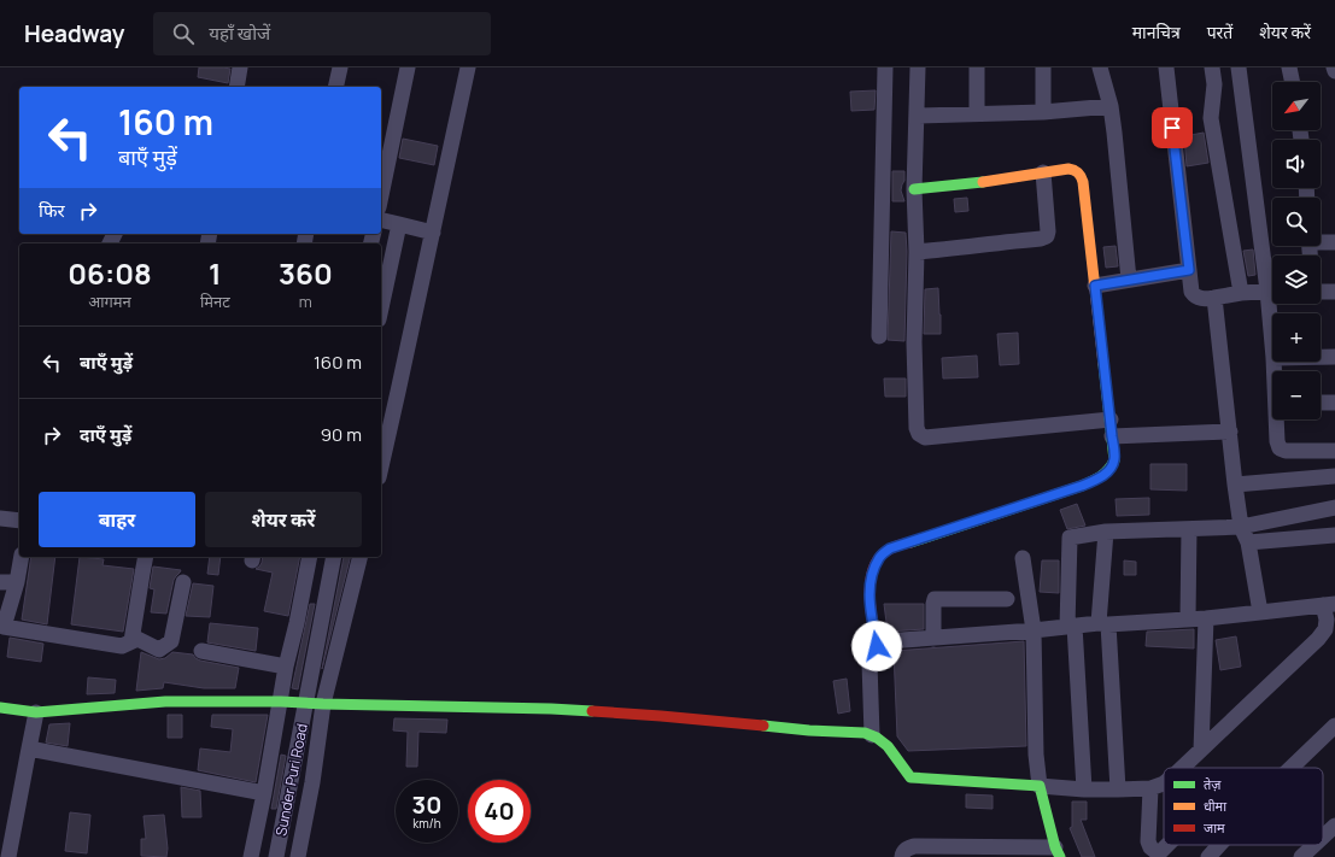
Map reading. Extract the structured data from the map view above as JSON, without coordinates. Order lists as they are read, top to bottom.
{
  "streets": {
    "street": ["Sunder Puri Road"]
  },
  "legend": ["तेज़", "धीमा", "जाम"],
  "north": "bottom left",
  "page": {
    "header": "Headway",
    "search": "यहाँ खोजें",
    "nav": ["मानचित्र", "परतें", "शेयर करें"],
    "map_buttons": ["+", "−"],
    "turn": ["160 m", "बाएँ मुड़ें"],
    "then": "फिर",
    "eta": [
      "06:08",
      "आगमन",
      "1",
      "मिनट",
      "360",
      "m"
    ],
    "list": [
      {
        "name": "बाएँ मुड़ें",
        "value": "160 m"
      },
      {
        "name": "दाएँ मुड़ें",
        "value": "90 m"
      }
    ],
    "buttons": ["बाहर", "शेयर करें"],
    "speed": "30 km/h",
    "limit": "40"
  }
}
